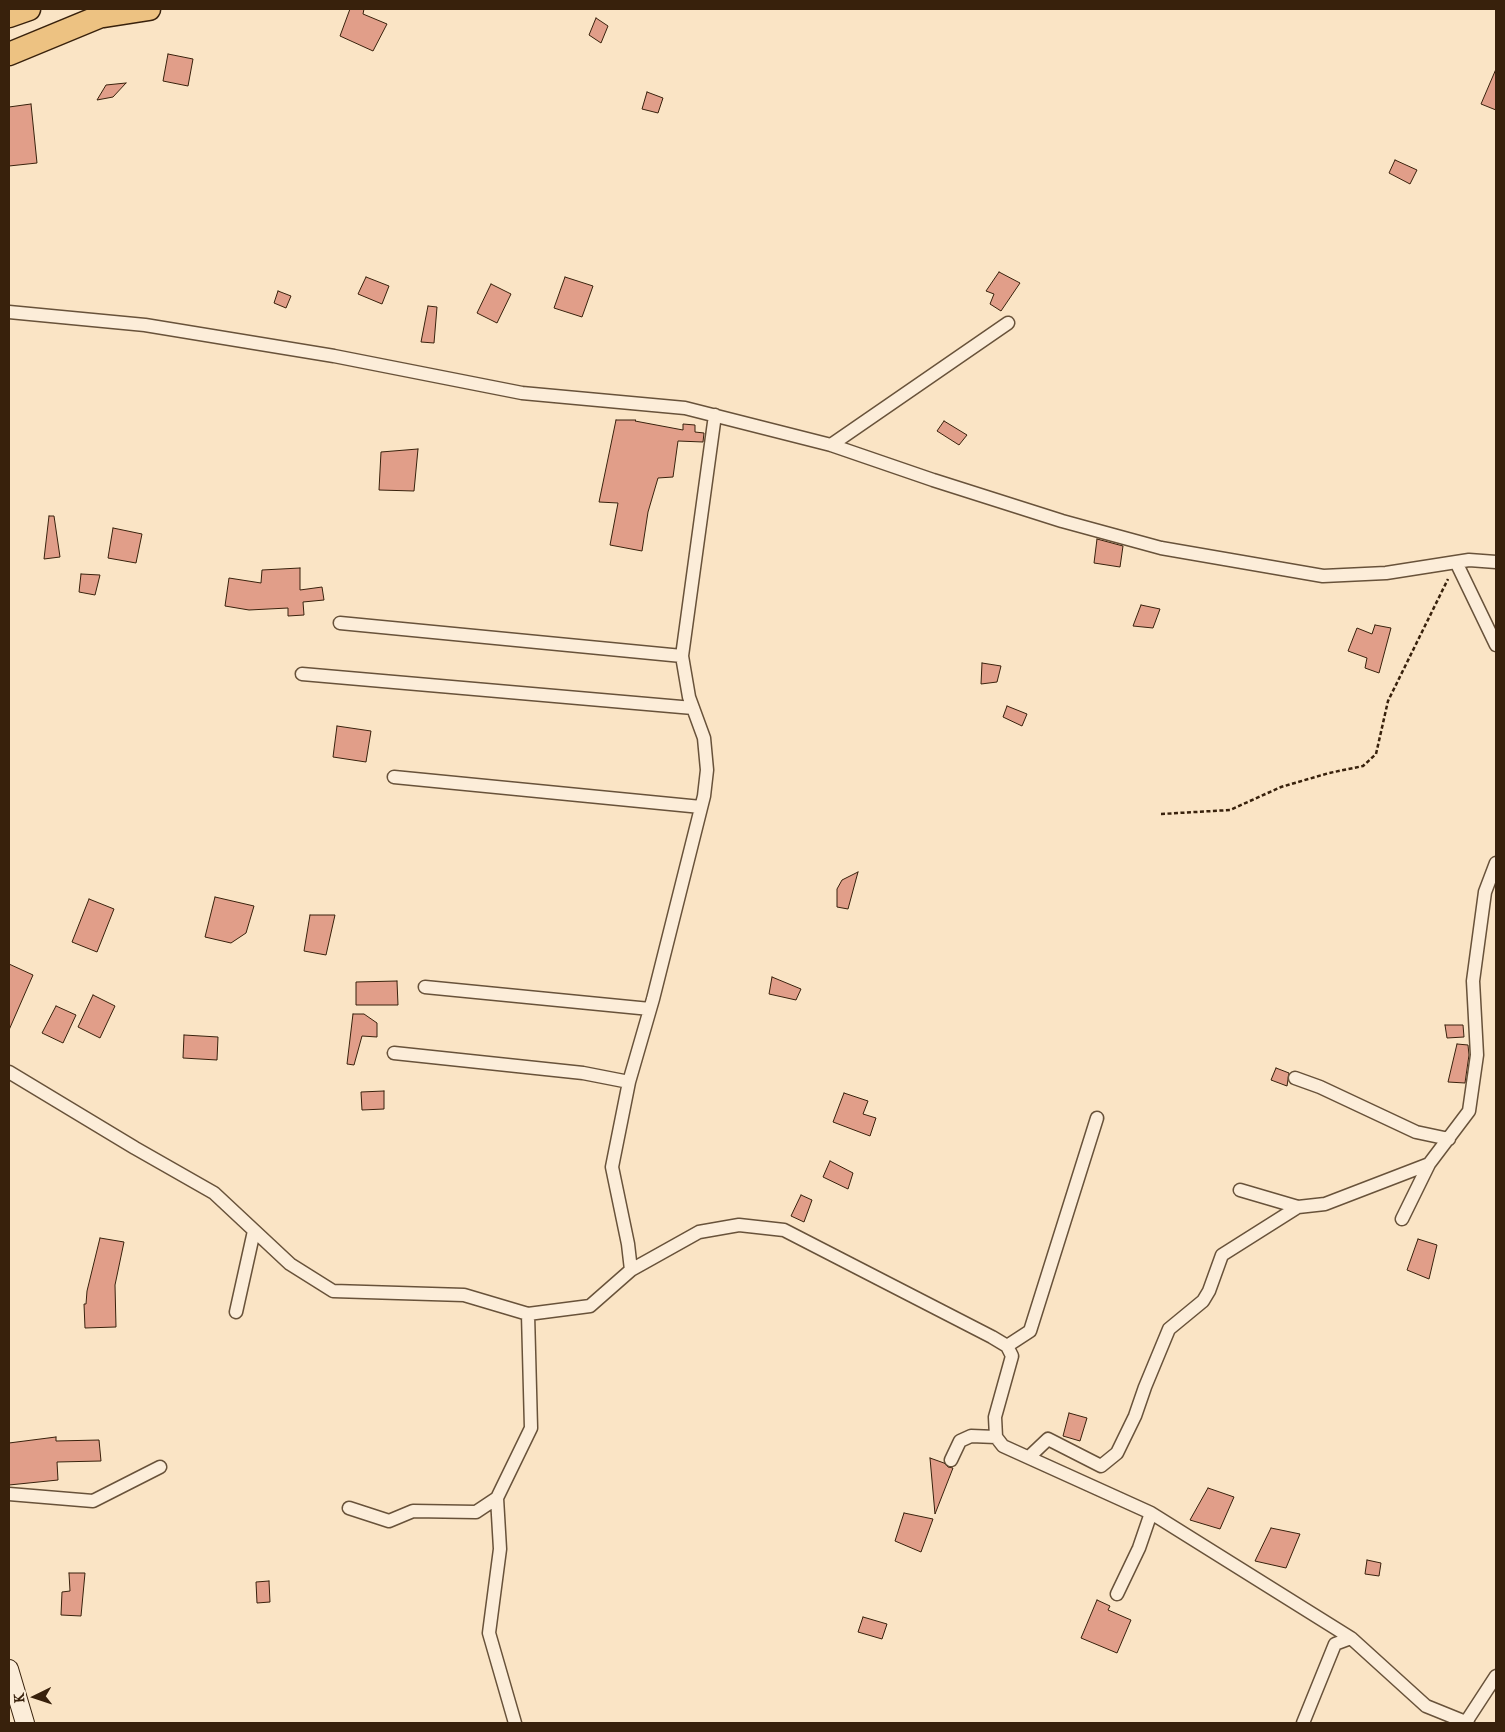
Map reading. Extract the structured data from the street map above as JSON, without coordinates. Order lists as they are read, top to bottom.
{
  "north": "left"
}
